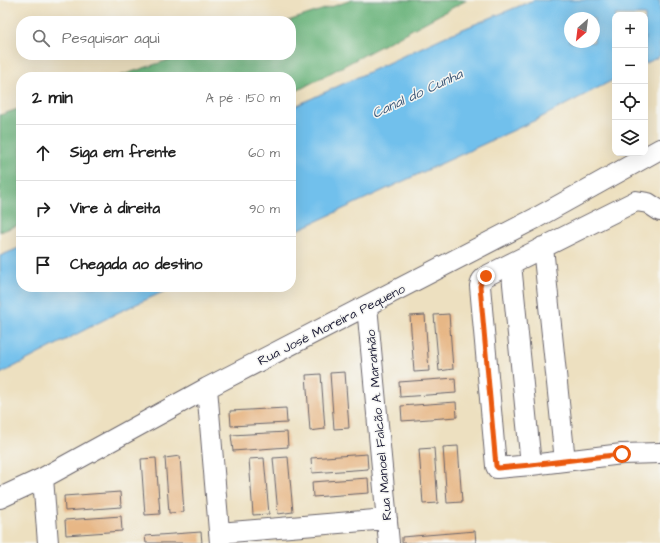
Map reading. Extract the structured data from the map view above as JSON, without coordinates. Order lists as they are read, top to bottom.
{
  "streets": {
    "street": ["Rua José Moreira Pequeno", "Rua Manoel Falcão A. Maranhão"]
  },
  "crossings": [
    ["Rua José Moreira Pequeno", "Rua Manoel Falcão A. Maranhão"]
  ],
  "water": ["Canal do Cunha"],
  "north": "bottom left",
  "page": {
    "map_buttons": ["+", "−"],
    "search": "Pesquisar aqui",
    "heading": ["2 min", "A pé · 150 m"],
    "list": [
      ["Siga em frente", "60 m"],
      ["Vire à direita", "90 m"],
      "Chegada ao destino"
    ]
  }
}
